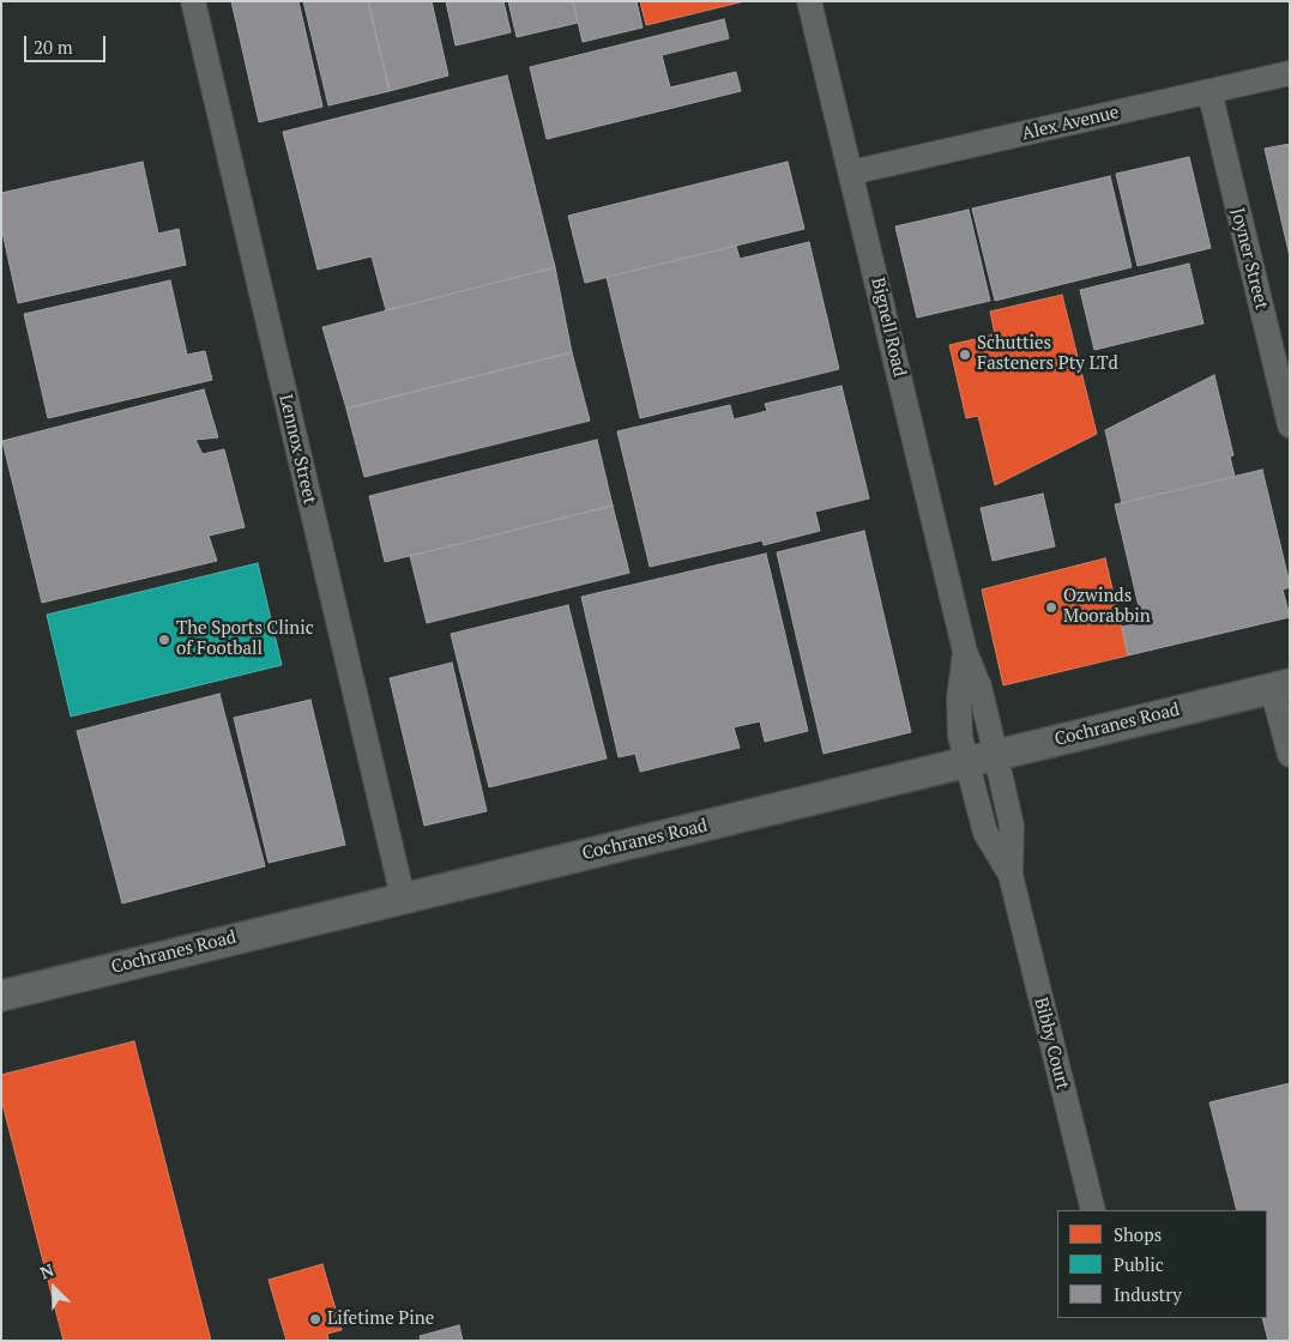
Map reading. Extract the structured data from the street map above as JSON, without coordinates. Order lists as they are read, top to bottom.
{
  "streets": {
    "street": [
      "Alex Avenue",
      "Joyner Street",
      "Bignell Road",
      "Lennox Street",
      "Cochranes Road",
      "Bibby Court"
    ]
  },
  "crossings": [
    ["Alex Avenue", "Joyner Street"],
    ["Alex Avenue", "Bignell Road"],
    ["Bignell Road", "Cochranes Road"],
    ["Bignell Road", "Bibby Court"],
    ["Lennox Street", "Cochranes Road"],
    ["Cochranes Road", "Bibby Court"]
  ],
  "places": [
    "Schutties Fasteners Pty LTd",
    "Ozwinds Moorabbin",
    "The Sports Clinic of Football",
    "Lifetime Pine"
  ],
  "legend": ["Shops", "Public", "Industry"],
  "scale_bar": "20 m",
  "north": "top left"
}
